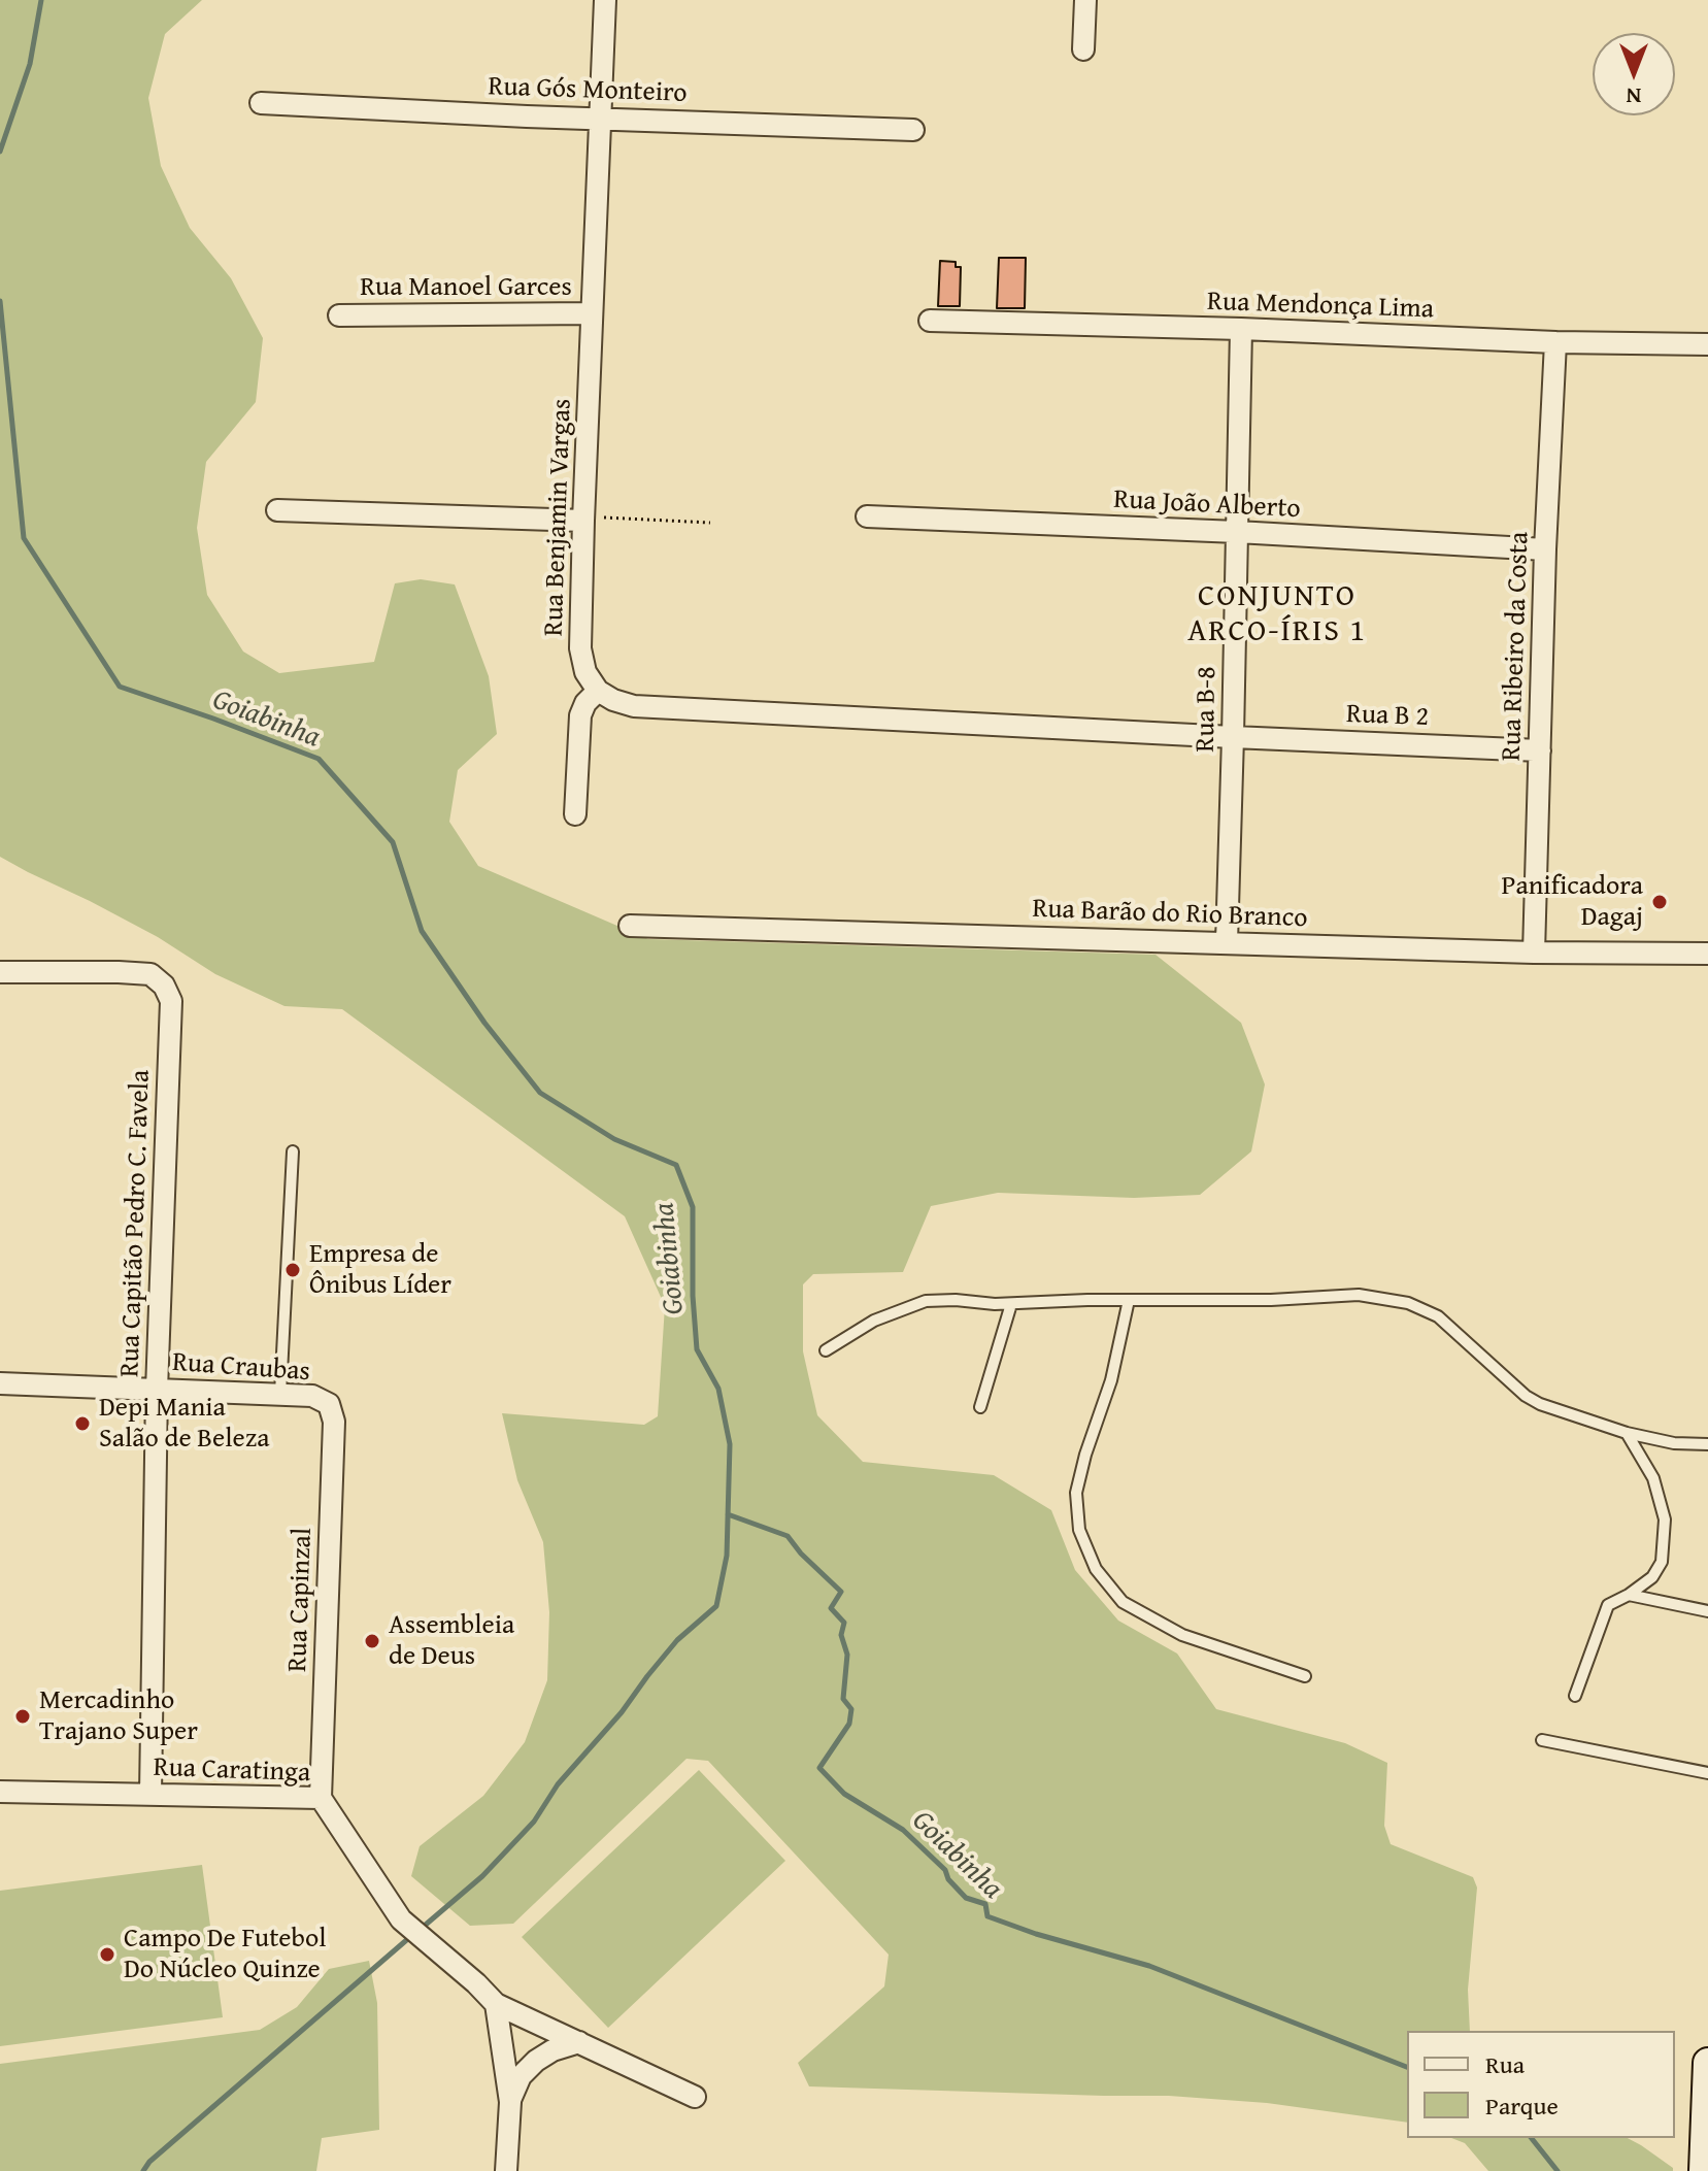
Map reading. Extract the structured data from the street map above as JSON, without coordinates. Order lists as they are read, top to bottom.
{
  "streets": {
    "street": [
      "Rua Gós Monteiro",
      "Rua Manoel Garces",
      "Rua Mendonça Lima",
      "Rua João Alberto",
      "Rua Benjamin Vargas",
      "Rua Ribeiro da Costa",
      "Rua B-8",
      "Rua B 2",
      "Rua Barão do Rio Branco",
      "Rua Capitão Pedro C. Favela",
      "Rua Craubas",
      "Rua Capinzal",
      "Rua Caratinga"
    ]
  },
  "crossings": [
    ["Rua Gós Monteiro", "Rua Benjamin Vargas"],
    ["Rua Manoel Garces", "Rua Benjamin Vargas"],
    ["Rua Mendonça Lima", "Rua Ribeiro da Costa"],
    ["Rua Mendonça Lima", "Rua B-8"],
    ["Rua João Alberto", "Rua Ribeiro da Costa"],
    ["Rua João Alberto", "Rua B-8"],
    ["Rua Ribeiro da Costa", "Rua B 2"],
    ["Rua Ribeiro da Costa", "Rua Barão do Rio Branco"],
    ["Rua B-8", "Rua B 2"],
    ["Rua B-8", "Rua Barão do Rio Branco"],
    ["Rua Capitão Pedro C. Favela", "Rua Craubas"],
    ["Rua Capitão Pedro C. Favela", "Rua Caratinga"],
    ["Rua Craubas", "Rua Capinzal"],
    ["Rua Capinzal", "Rua Caratinga"]
  ],
  "districts": ["CONJUNTO ARCO-ÍRIS 1"],
  "water": ["Goiabinha"],
  "places": [
    "Panificadora Dagaj",
    "Empresa de Ônibus Líder",
    "Depi Mania Salão de Beleza",
    "Assembleia de Deus",
    "Mercadinho Trajano Super",
    "Campo De Futebol Do Núcleo Quinze"
  ],
  "legend": ["Rua", "Parque"],
  "north": "bottom"
}
